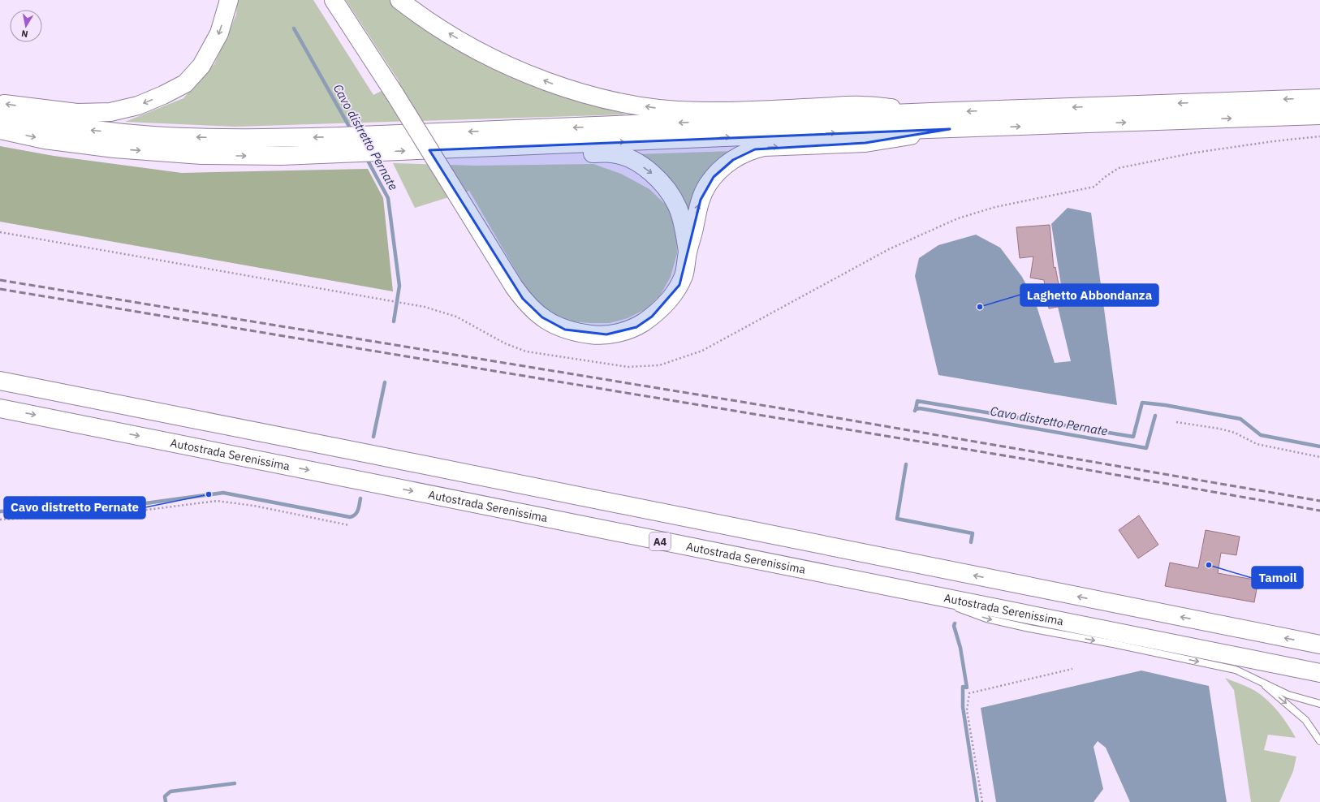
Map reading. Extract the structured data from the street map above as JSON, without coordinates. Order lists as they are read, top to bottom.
{
  "streets": {
    "main road": ["Autostrada Serenissima", "A4"]
  },
  "water": ["Cavo distretto Pernate"],
  "places": ["Laghetto Abbondanza", "Cavo distretto Pernate", "Tamoil"],
  "north": "bottom"
}
